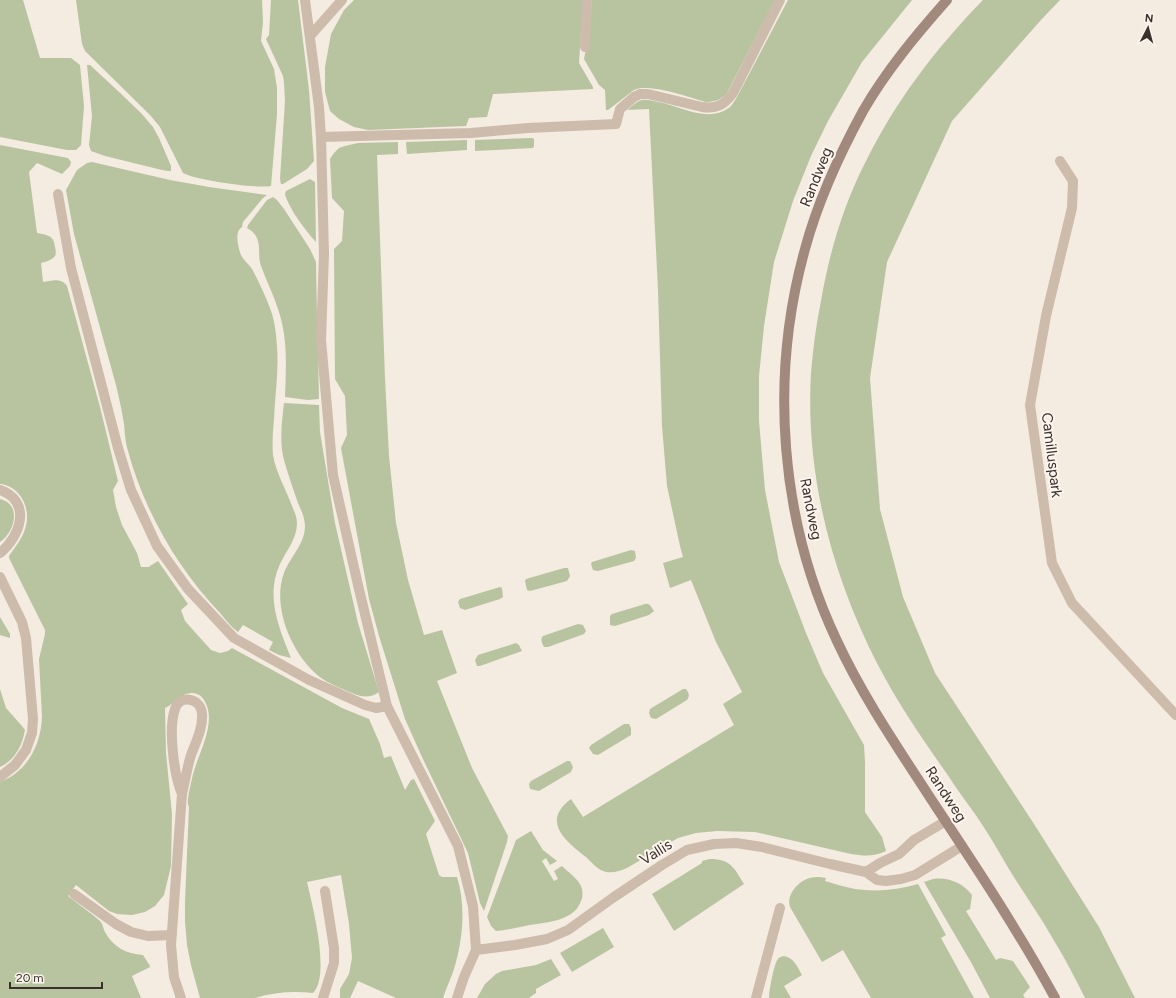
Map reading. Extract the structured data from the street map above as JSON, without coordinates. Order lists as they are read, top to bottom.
{
  "streets": {
    "main road": ["Randweg"],
    "street": ["Camilluspark", "Vallis"]
  },
  "crossings": [
    ["Randweg", "Vallis"]
  ],
  "scale_bar": "20 m",
  "north": "top"
}
